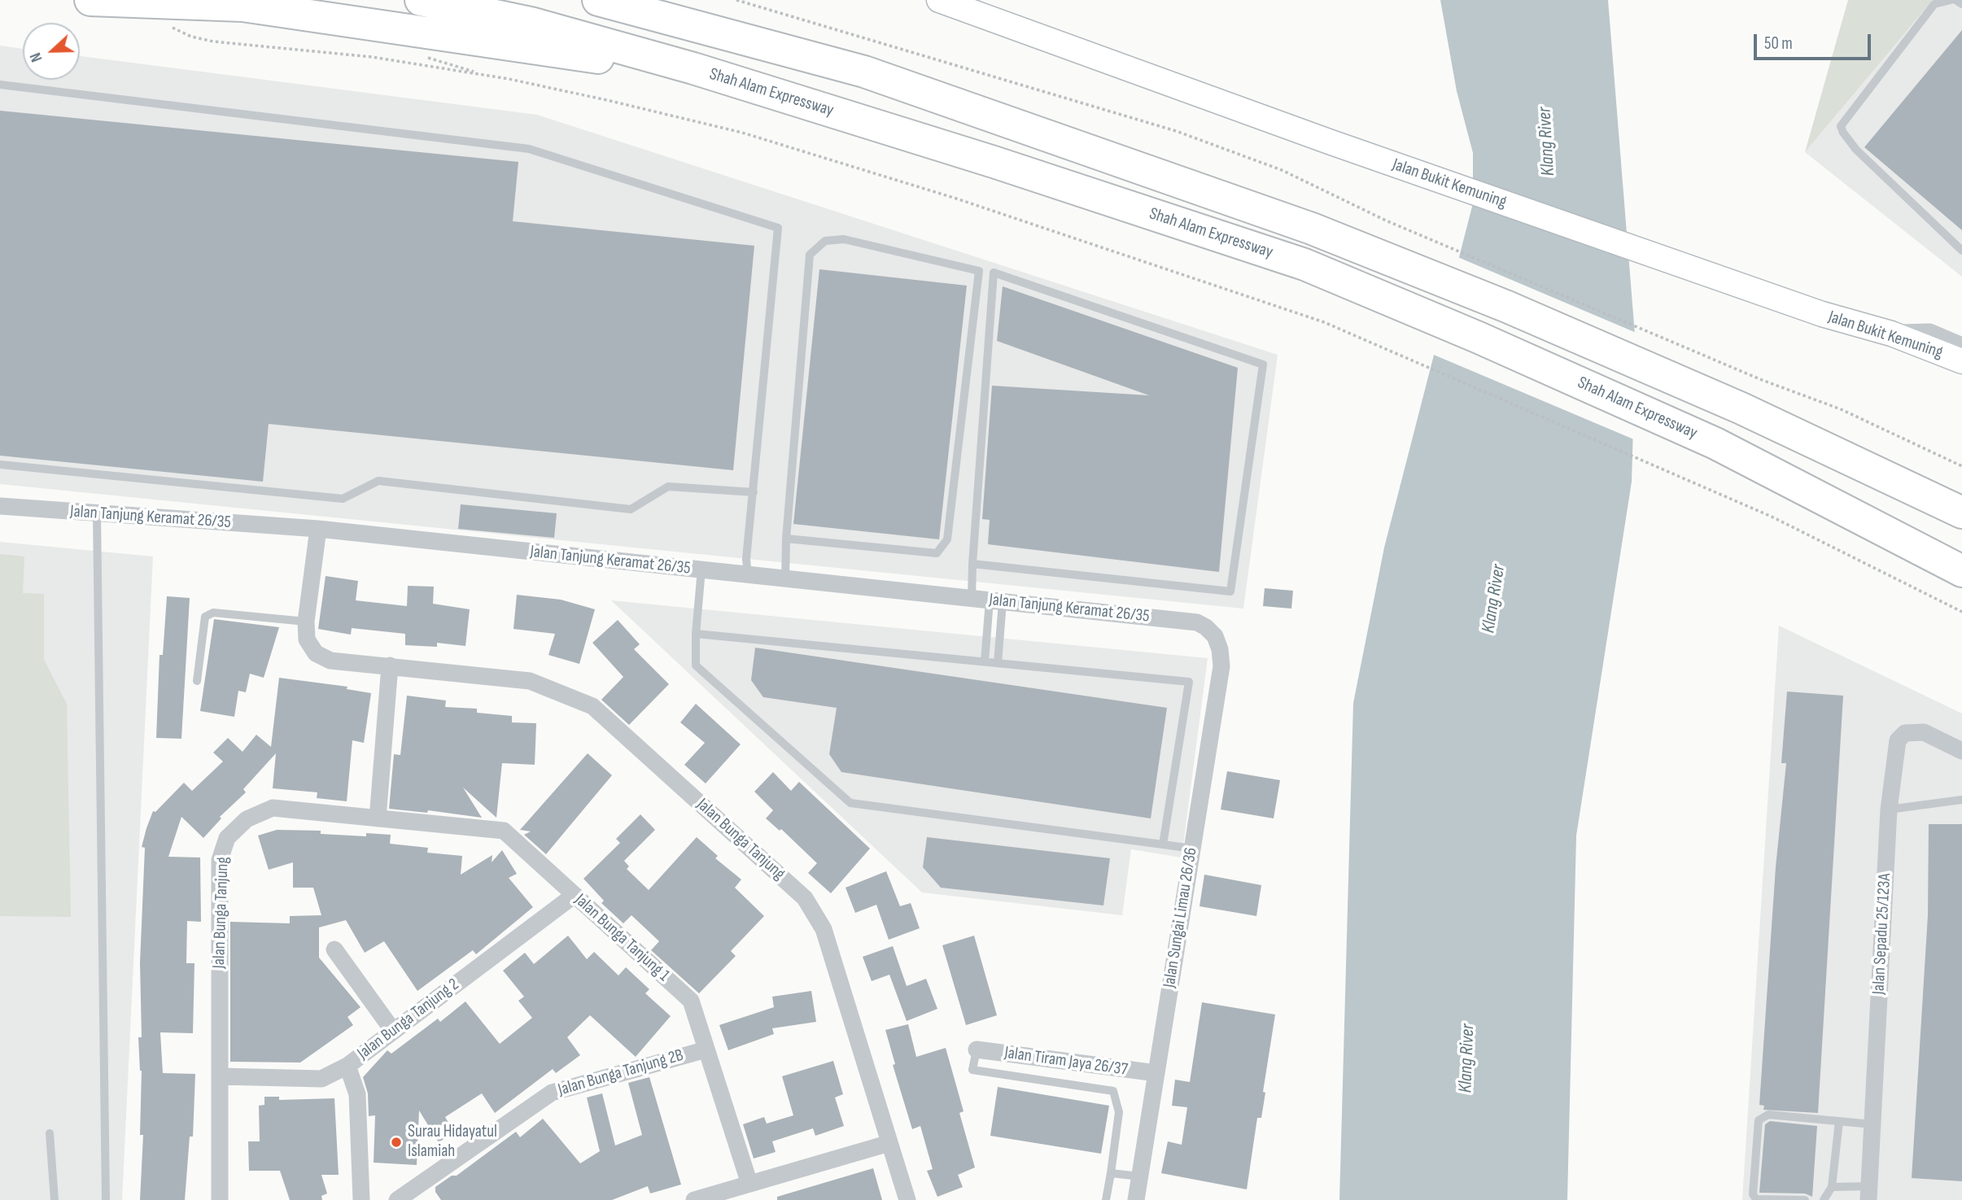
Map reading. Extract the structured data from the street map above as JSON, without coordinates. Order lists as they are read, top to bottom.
{
  "streets": {
    "highway": ["Shah Alam Expressway"],
    "main road": ["Jalan Bukit Kemuning"],
    "street": [
      "Jalan Tanjung Keramat 26/35",
      "Jalan Bunga Tanjung",
      "Jalan Sungai Limau 26/36",
      "Jalan Sepadu 25/123A",
      "Jalan Bunga Tanjung 1",
      "Jalan Bunga Tanjung 2",
      "Jalan Tiram Jaya 26/37",
      "Jalan Bunga Tanjung 2B"
    ]
  },
  "crossings": [
    ["Jalan Tanjung Keramat 26/35", "Jalan Bunga Tanjung"],
    ["Jalan Tanjung Keramat 26/35", "Jalan Sungai Limau 26/36"],
    ["Jalan Bunga Tanjung", "Jalan Bunga Tanjung 1"],
    ["Jalan Bunga Tanjung", "Jalan Bunga Tanjung 2"],
    ["Jalan Sungai Limau 26/36", "Jalan Tiram Jaya 26/37"],
    ["Jalan Bunga Tanjung 1", "Jalan Bunga Tanjung 2"],
    ["Jalan Bunga Tanjung 1", "Jalan Bunga Tanjung 2B"]
  ],
  "water": ["Klang River"],
  "places": ["Surau Hidayatul Islamiah"],
  "scale_bar": "50 m",
  "north": "left"
}
